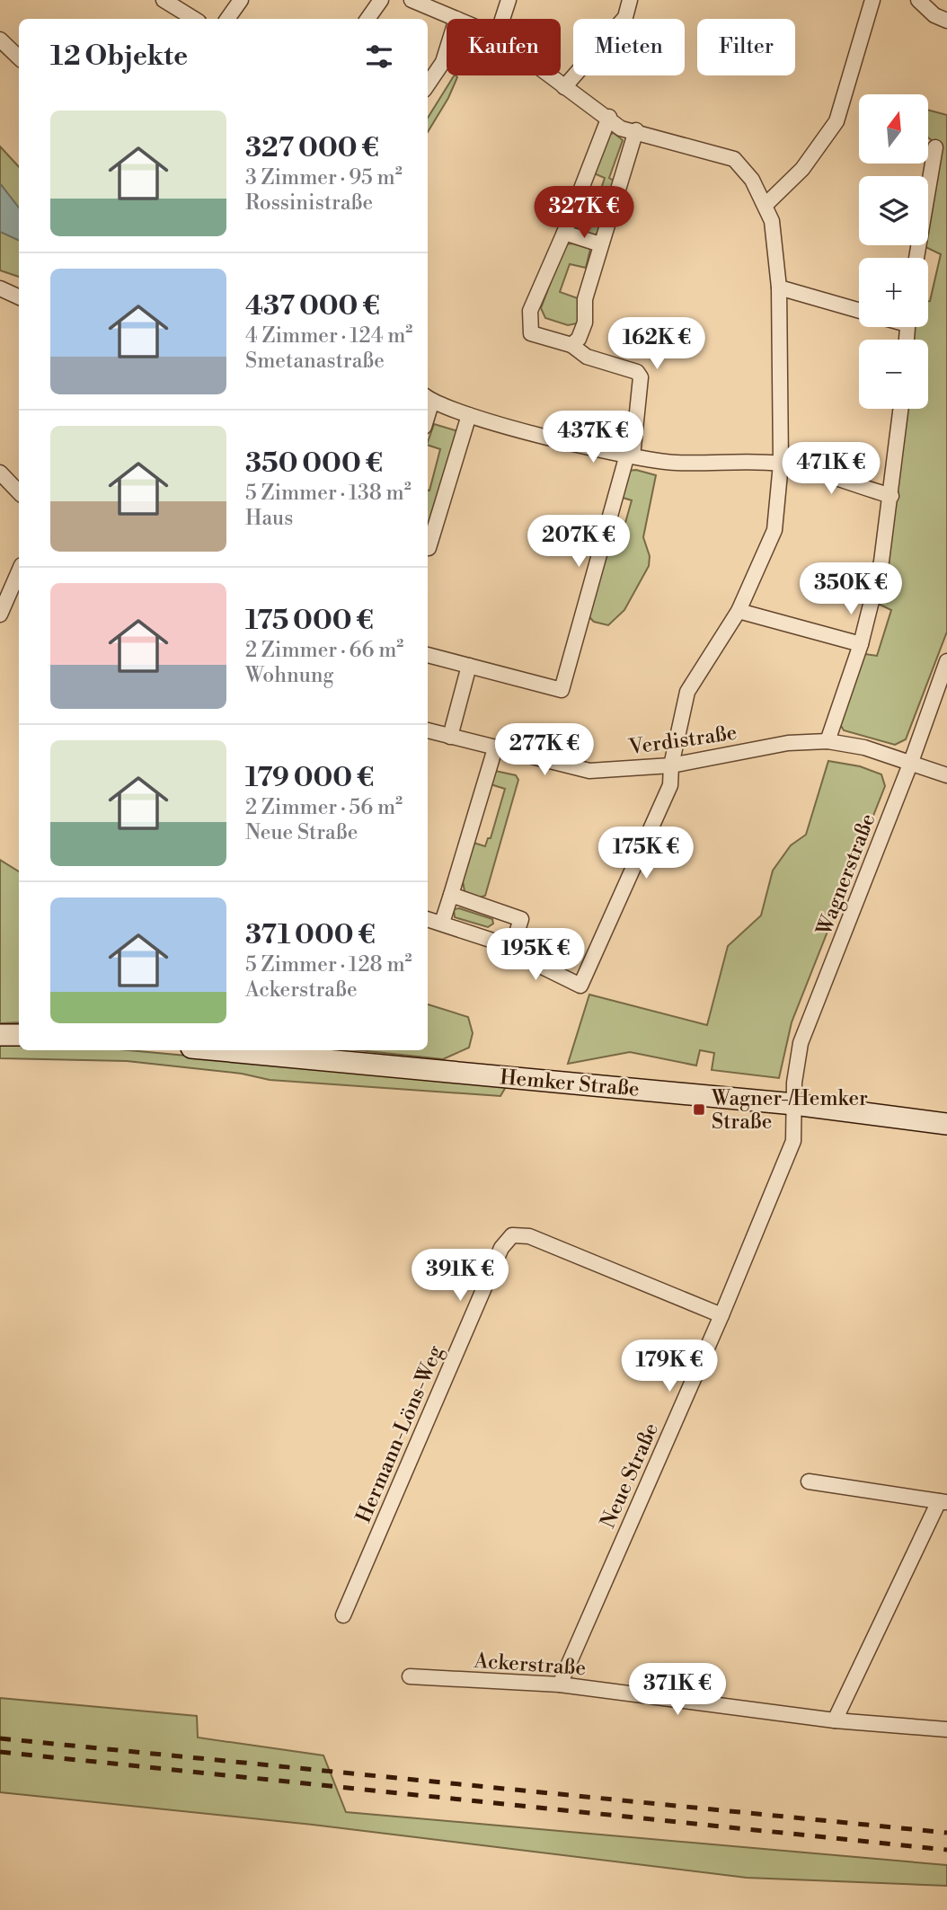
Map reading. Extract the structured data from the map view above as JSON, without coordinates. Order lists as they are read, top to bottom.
{
  "streets": {
    "main road": ["Hemker Straße"],
    "street": [
      "Verdistraße",
      "Wagnerstraße",
      "Hermann-Löns-Weg",
      "Neue Straße",
      "Ackerstraße"
    ]
  },
  "crossings": [
    ["Verdistraße", "Wagnerstraße"],
    ["Wagnerstraße", "Hemker Straße"],
    ["Wagnerstraße", "Neue Straße"],
    ["Hemker Straße", "Neue Straße"],
    ["Hermann-Löns-Weg", "Neue Straße"],
    ["Neue Straße", "Ackerstraße"]
  ],
  "places": {
    "transit": ["Wagner-/Hemker Straße"]
  },
  "north": "top",
  "page": {
    "chip": ["Kaufen", "Mieten", "Filter"],
    "heading": "12 Objekte",
    "map_buttons": ["+", "−"],
    "list": [
      {
        "name": "327 000 €",
        "note": "3 Zimmer · 95 m² · Rossinistraße"
      },
      {
        "name": "437 000 €",
        "note": "4 Zimmer · 124 m² · Smetanastraße"
      },
      {
        "name": "350 000 €",
        "note": "5 Zimmer · 138 m² · Haus"
      },
      {
        "name": "175 000 €",
        "note": "2 Zimmer · 66 m² · Wohnung"
      },
      {
        "name": "179 000 €",
        "note": "2 Zimmer · 56 m² · Neue Straße"
      },
      {
        "name": "371 000 €",
        "note": "5 Zimmer · 128 m² · Ackerstraße"
      }
    ],
    "price": [
      "327K €",
      "162K €",
      "437K €",
      "471K €",
      "207K €",
      "350K €",
      "277K €",
      "175K €",
      "195K €",
      "391K €",
      "179K €",
      "371K €"
    ]
  }
}
